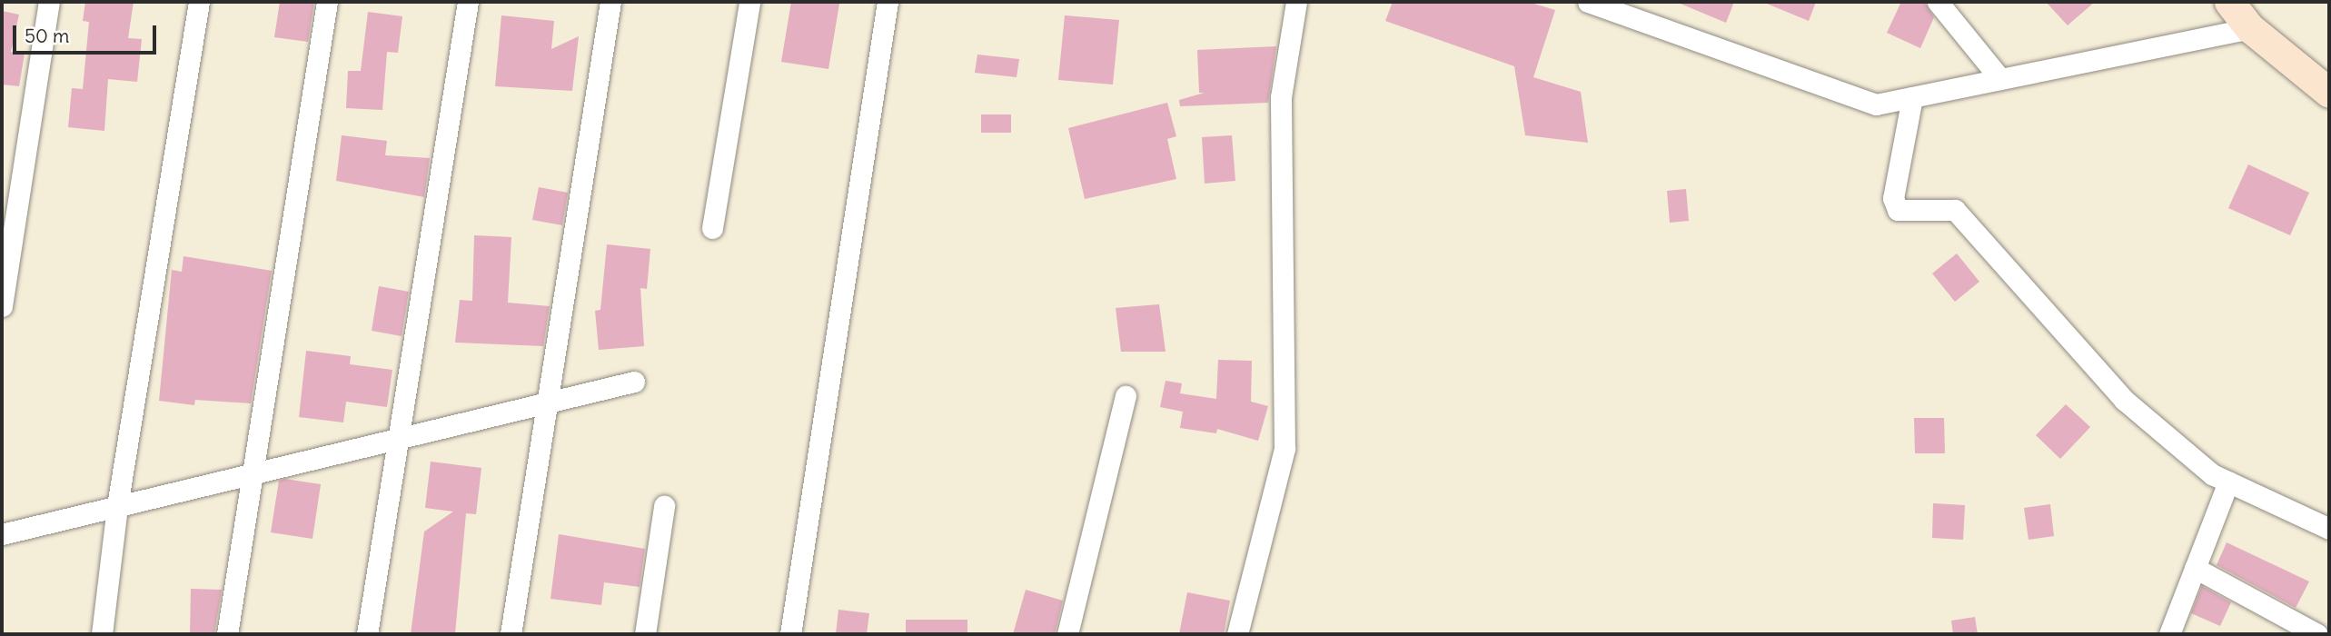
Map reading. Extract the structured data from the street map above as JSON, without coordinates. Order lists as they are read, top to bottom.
{
  "scale_bar": "50 m"
}
